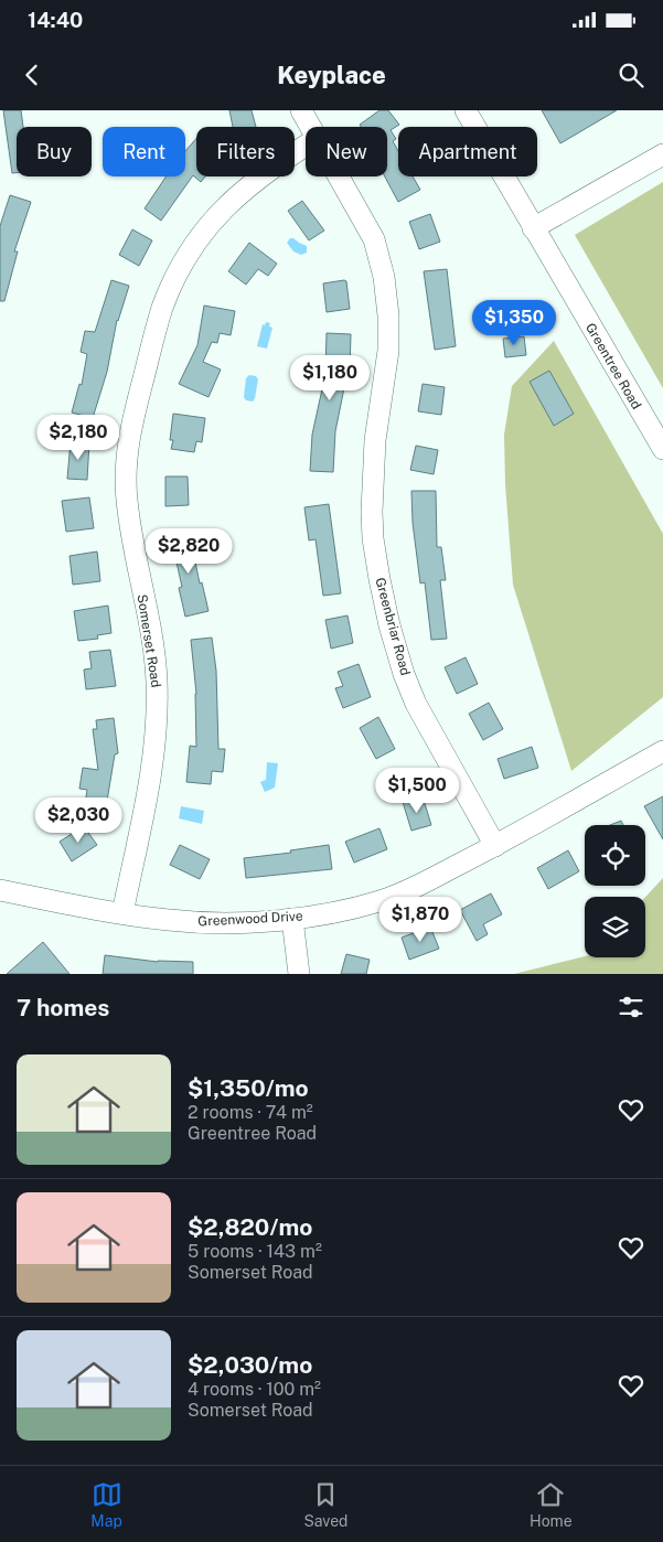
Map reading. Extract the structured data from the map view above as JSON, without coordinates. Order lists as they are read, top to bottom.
{
  "streets": {
    "street": [
      "Greentree Road",
      "Greenbriar Road",
      "Somerset Road",
      "Greenwood Drive"
    ]
  },
  "crossings": [
    ["Greenbriar Road", "Greenwood Drive"],
    ["Somerset Road", "Greenwood Drive"]
  ],
  "page": {
    "status": "14:40",
    "header": "Keyplace",
    "chip": [
      "Buy",
      "Rent",
      "Filters",
      "New",
      "Apartment"
    ],
    "price": [
      "$1,350",
      "$1,180",
      "$2,180",
      "$2,820",
      "$1,500",
      "$2,030",
      "$1,870"
    ],
    "heading": "7 homes",
    "list": [
      {
        "name": "$1,350/mo",
        "note": "2 rooms · 74 m² · Greentree Road"
      },
      {
        "name": "$2,820/mo",
        "note": "5 rooms · 143 m² · Somerset Road"
      },
      {
        "name": "$2,030/mo",
        "note": "4 rooms · 100 m² · Somerset Road"
      }
    ],
    "tabs": ["Map", "Saved", "Home"]
  }
}
